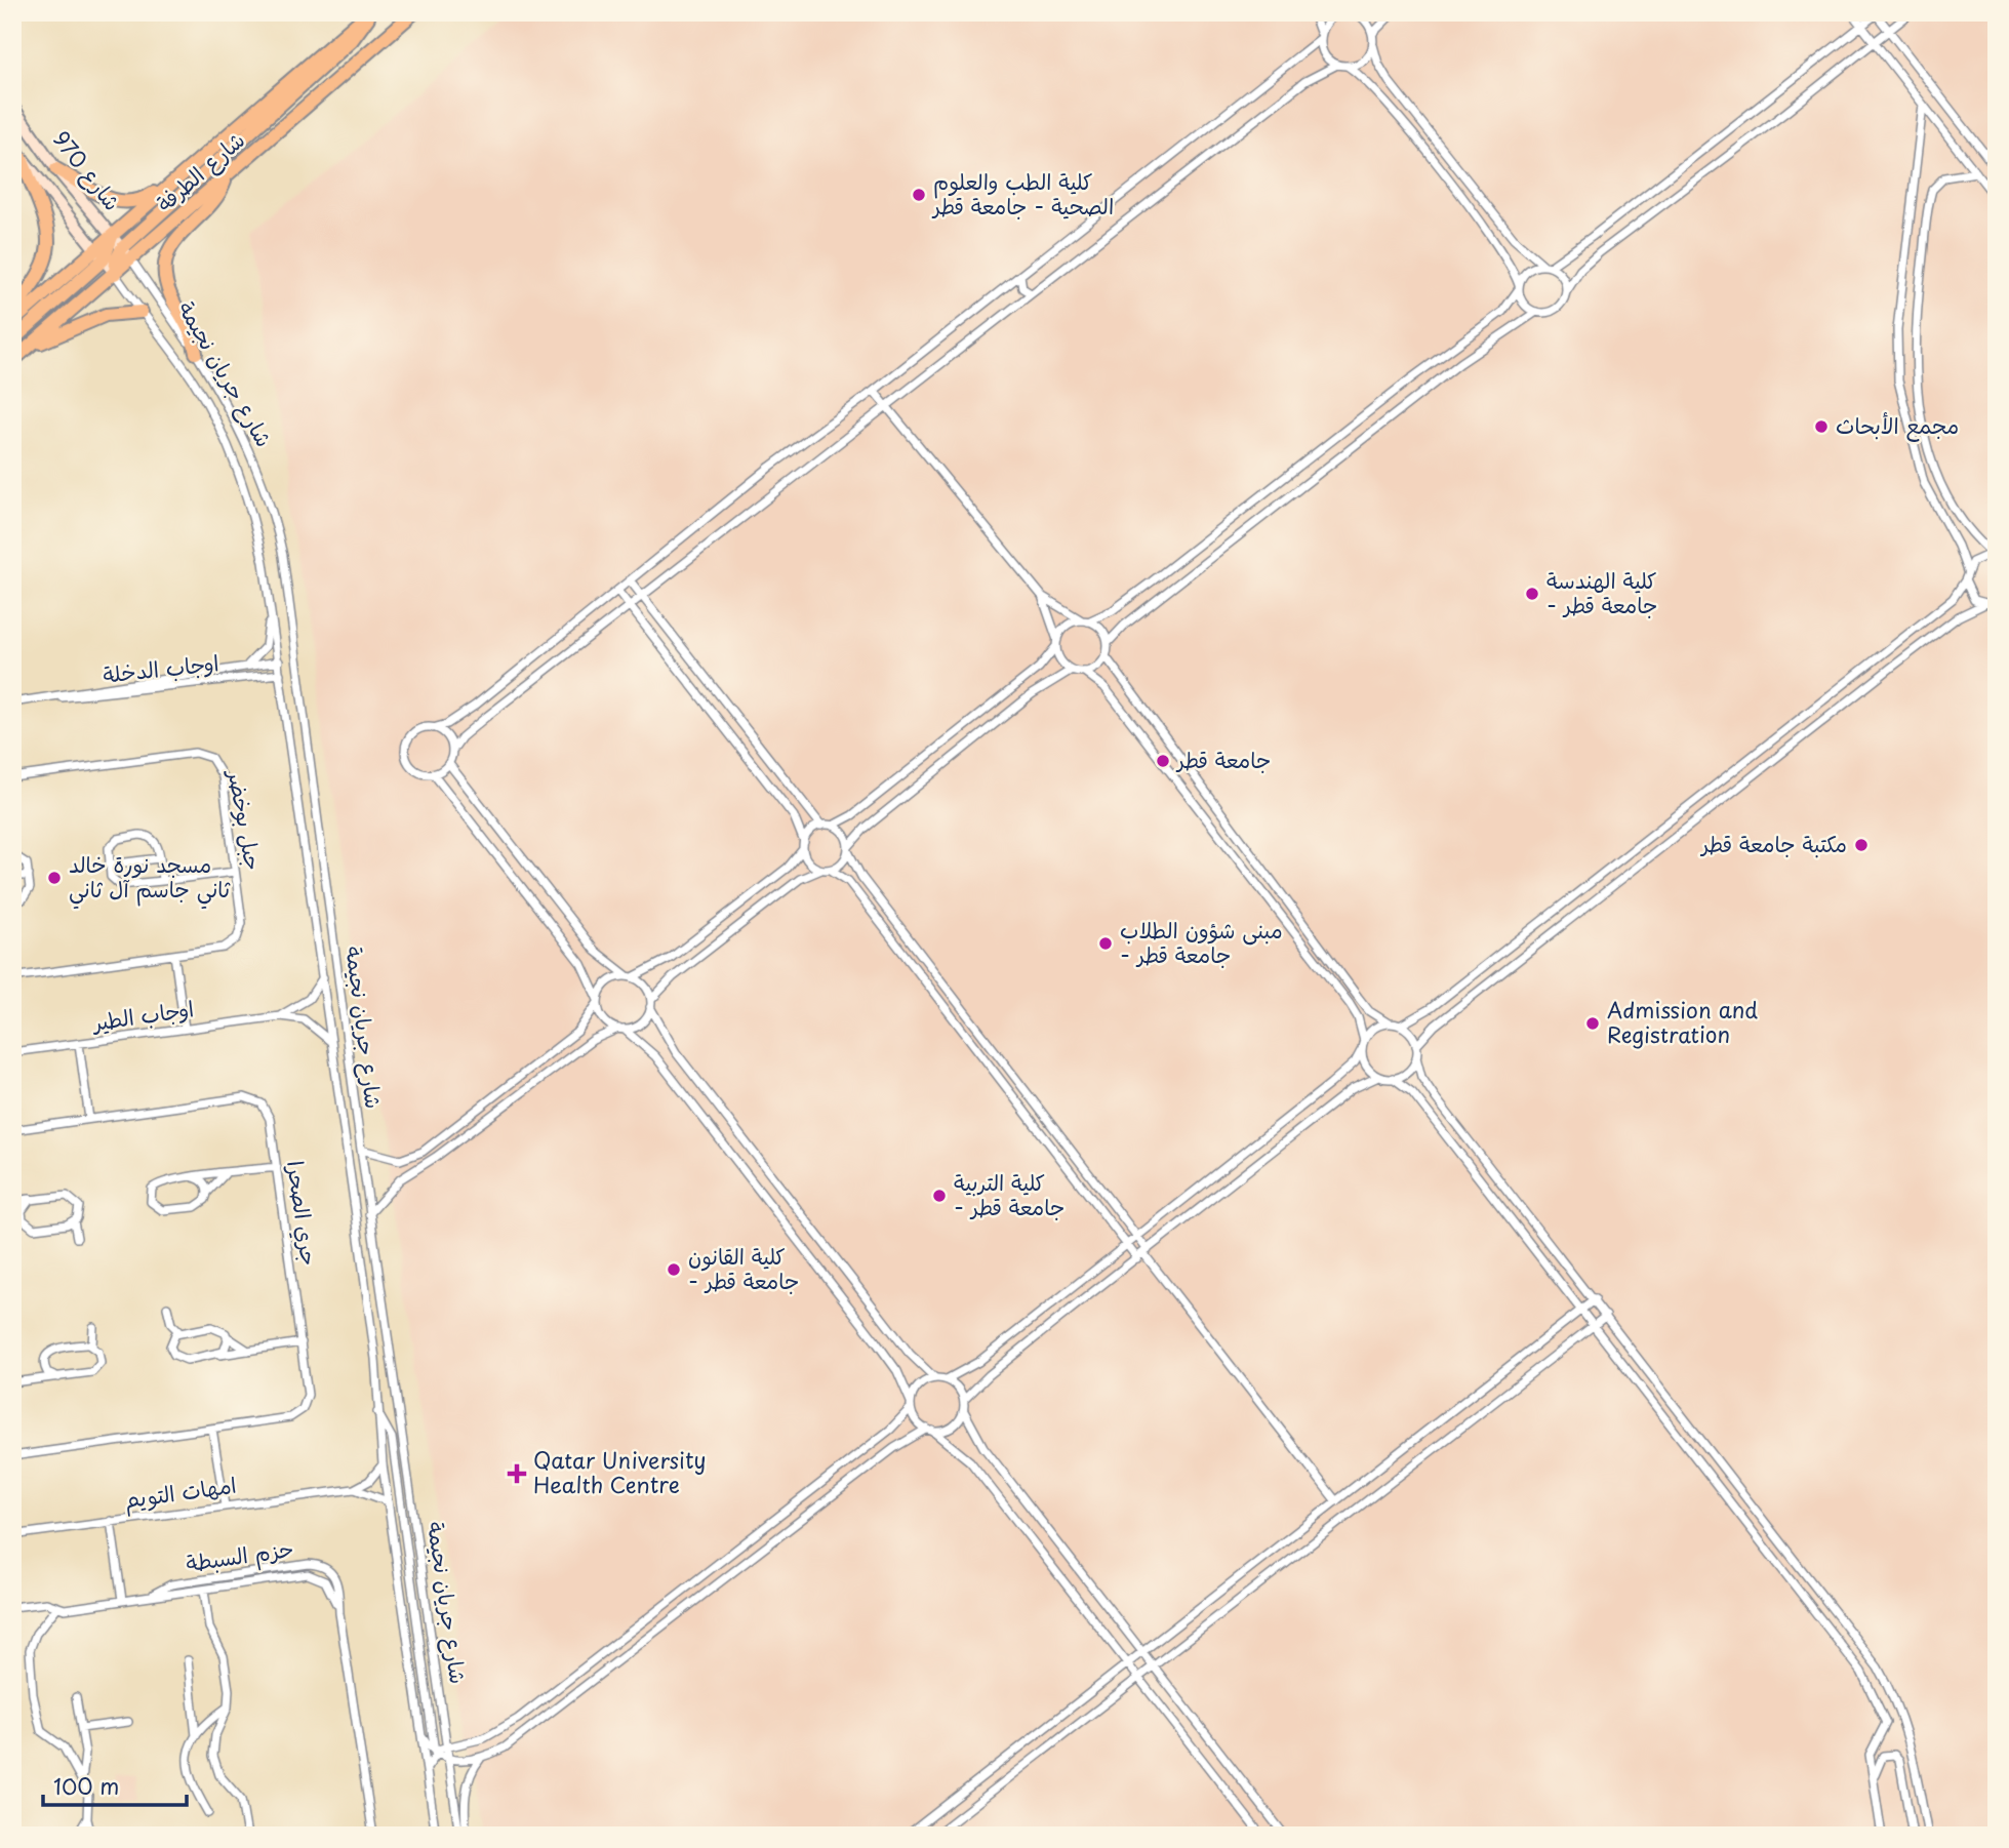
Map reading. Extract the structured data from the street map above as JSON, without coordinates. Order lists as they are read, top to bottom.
{
  "streets": {
    "main road": ["شارع 970", "شارع الطرفة"],
    "street": [
      "شارع جريان نجيمة",
      "اوجاب الدخلة",
      "جبل بوخضر",
      "اوجاب الطير",
      "جري الصحرا",
      "امهات التويم",
      "حزم السبطة"
    ]
  },
  "crossings": [
    ["شارع 970", "شارع الطرفة"],
    ["شارع 970", "شارع جريان نجيمة"],
    ["شارع الطرفة", "شارع جريان نجيمة"],
    ["شارع جريان نجيمة", "اوجاب الدخلة"],
    ["شارع جريان نجيمة", "اوجاب الطير"],
    ["شارع جريان نجيمة", "امهات التويم"]
  ],
  "places": {
    "other": [
      "كلية الطب والعلوم الصحية - جامعة قطر",
      "مجمع الأبحاث",
      "كلية الهندسة - جامعة قطر",
      "جامعة قطر",
      "مكتبة جامعة قطر",
      "مسجد نورة خالد ثاني جاسم آل ثاني",
      "مبنى شؤون الطلاب - جامعة قطر",
      "Admission and Registration",
      "كلية التربية - جامعة قطر",
      "كلية القانون - جامعة قطر"
    ],
    "health": ["Qatar University Health Centre"]
  },
  "scale_bar": "100 m"
}
